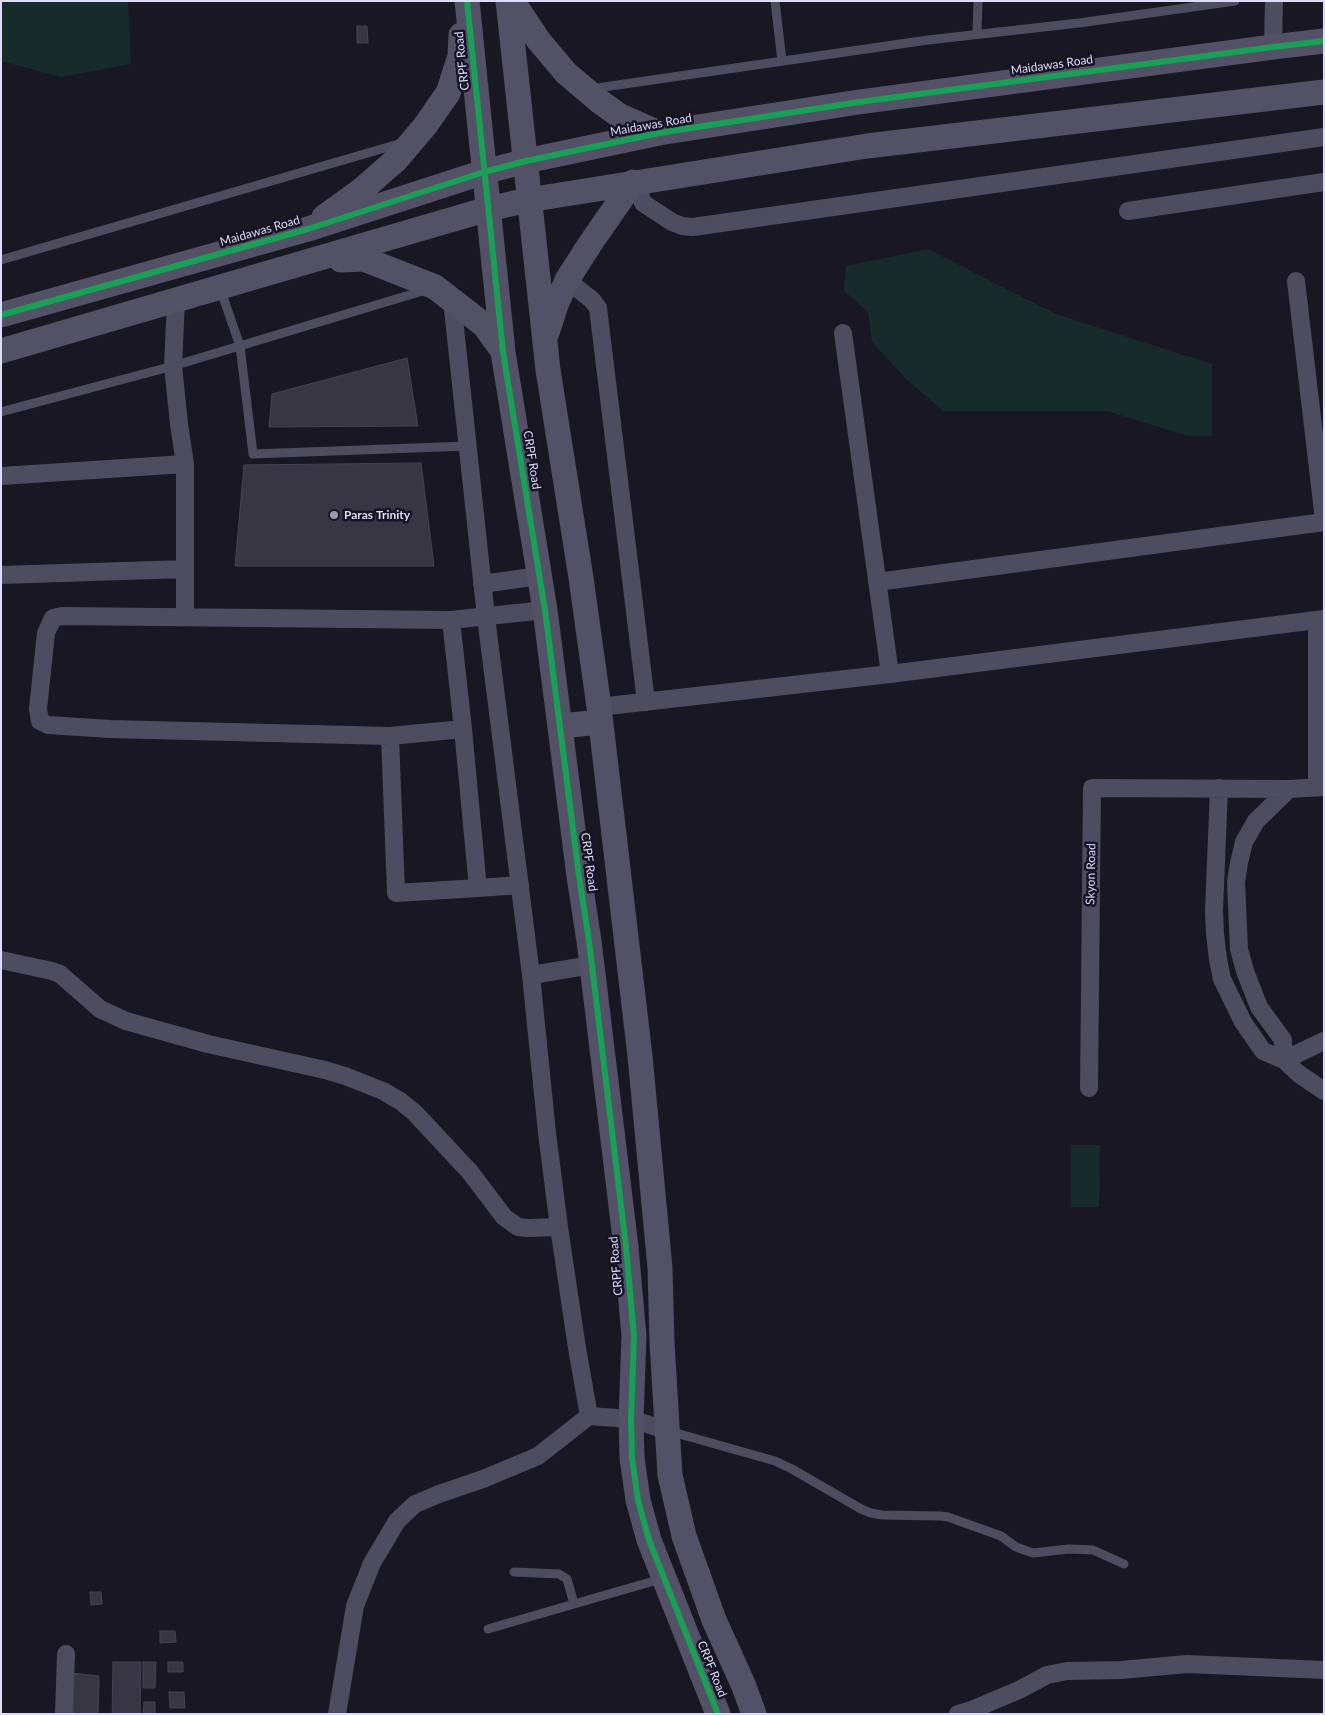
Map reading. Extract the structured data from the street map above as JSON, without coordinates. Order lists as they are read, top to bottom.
{
  "streets": {
    "street": ["CRPF Road", "Maidawas Road", "Skyon Road"]
  },
  "crossings": [
    ["CRPF Road", "Maidawas Road"]
  ],
  "places": ["Paras Trinity"]
}
